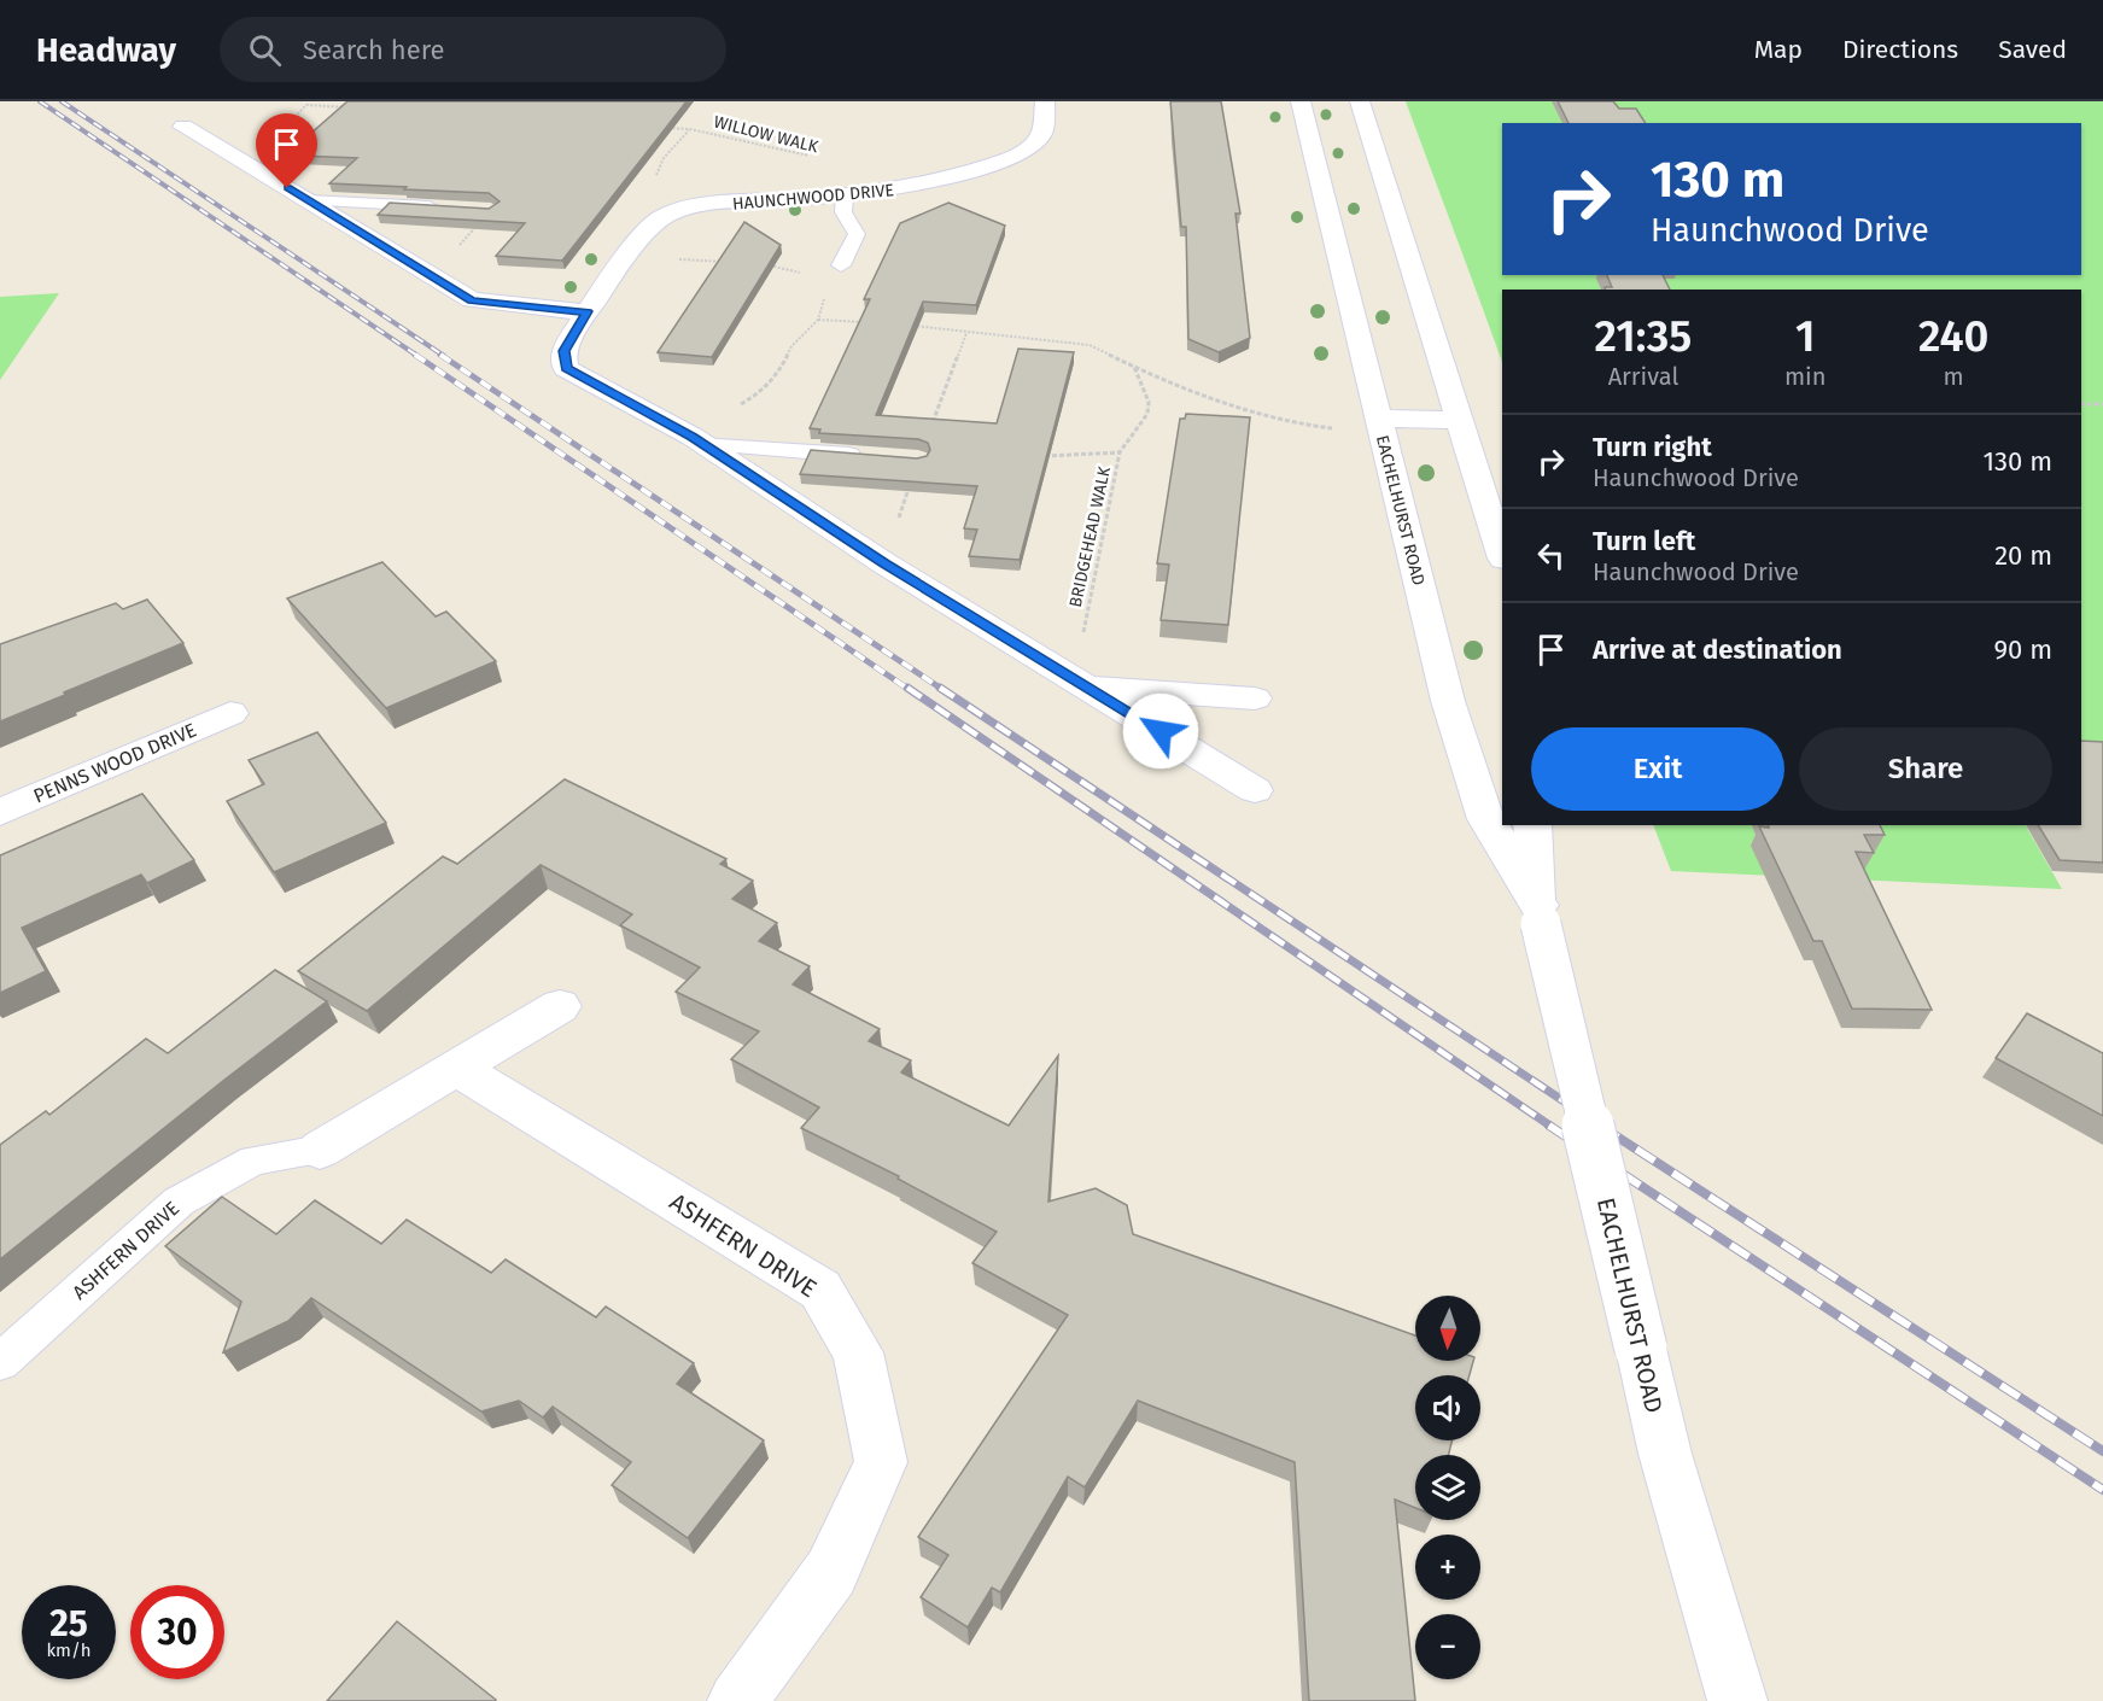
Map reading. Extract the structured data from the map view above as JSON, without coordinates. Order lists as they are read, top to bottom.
{
  "streets": {
    "street": [
      "HAUNCHWOOD DRIVE",
      "EACHELHURST ROAD",
      "PENNS WOOD DRIVE",
      "ASHFERN DRIVE"
    ],
    "path": ["WILLOW WALK", "BRIDGEHEAD WALK"]
  },
  "crossings": [
    ["WILLOW WALK", "HAUNCHWOOD DRIVE"]
  ],
  "north": "bottom",
  "page": {
    "header": "Headway",
    "search": "Search here",
    "nav": ["Map", "Directions", "Saved"],
    "turn": ["130 m", "Haunchwood Drive"],
    "eta": [
      "21:35",
      "Arrival",
      "1",
      "min",
      "240",
      "m"
    ],
    "list": [
      {
        "name": "Turn right",
        "note": "Haunchwood Drive",
        "value": "130 m"
      },
      {
        "name": "Turn left",
        "note": "Haunchwood Drive",
        "value": "20 m"
      },
      {
        "name": "Arrive at destination",
        "value": "90 m"
      }
    ],
    "buttons": ["Exit", "Share"],
    "map_buttons": ["+", "−"],
    "speed": "25 km/h",
    "limit": "30"
  }
}
